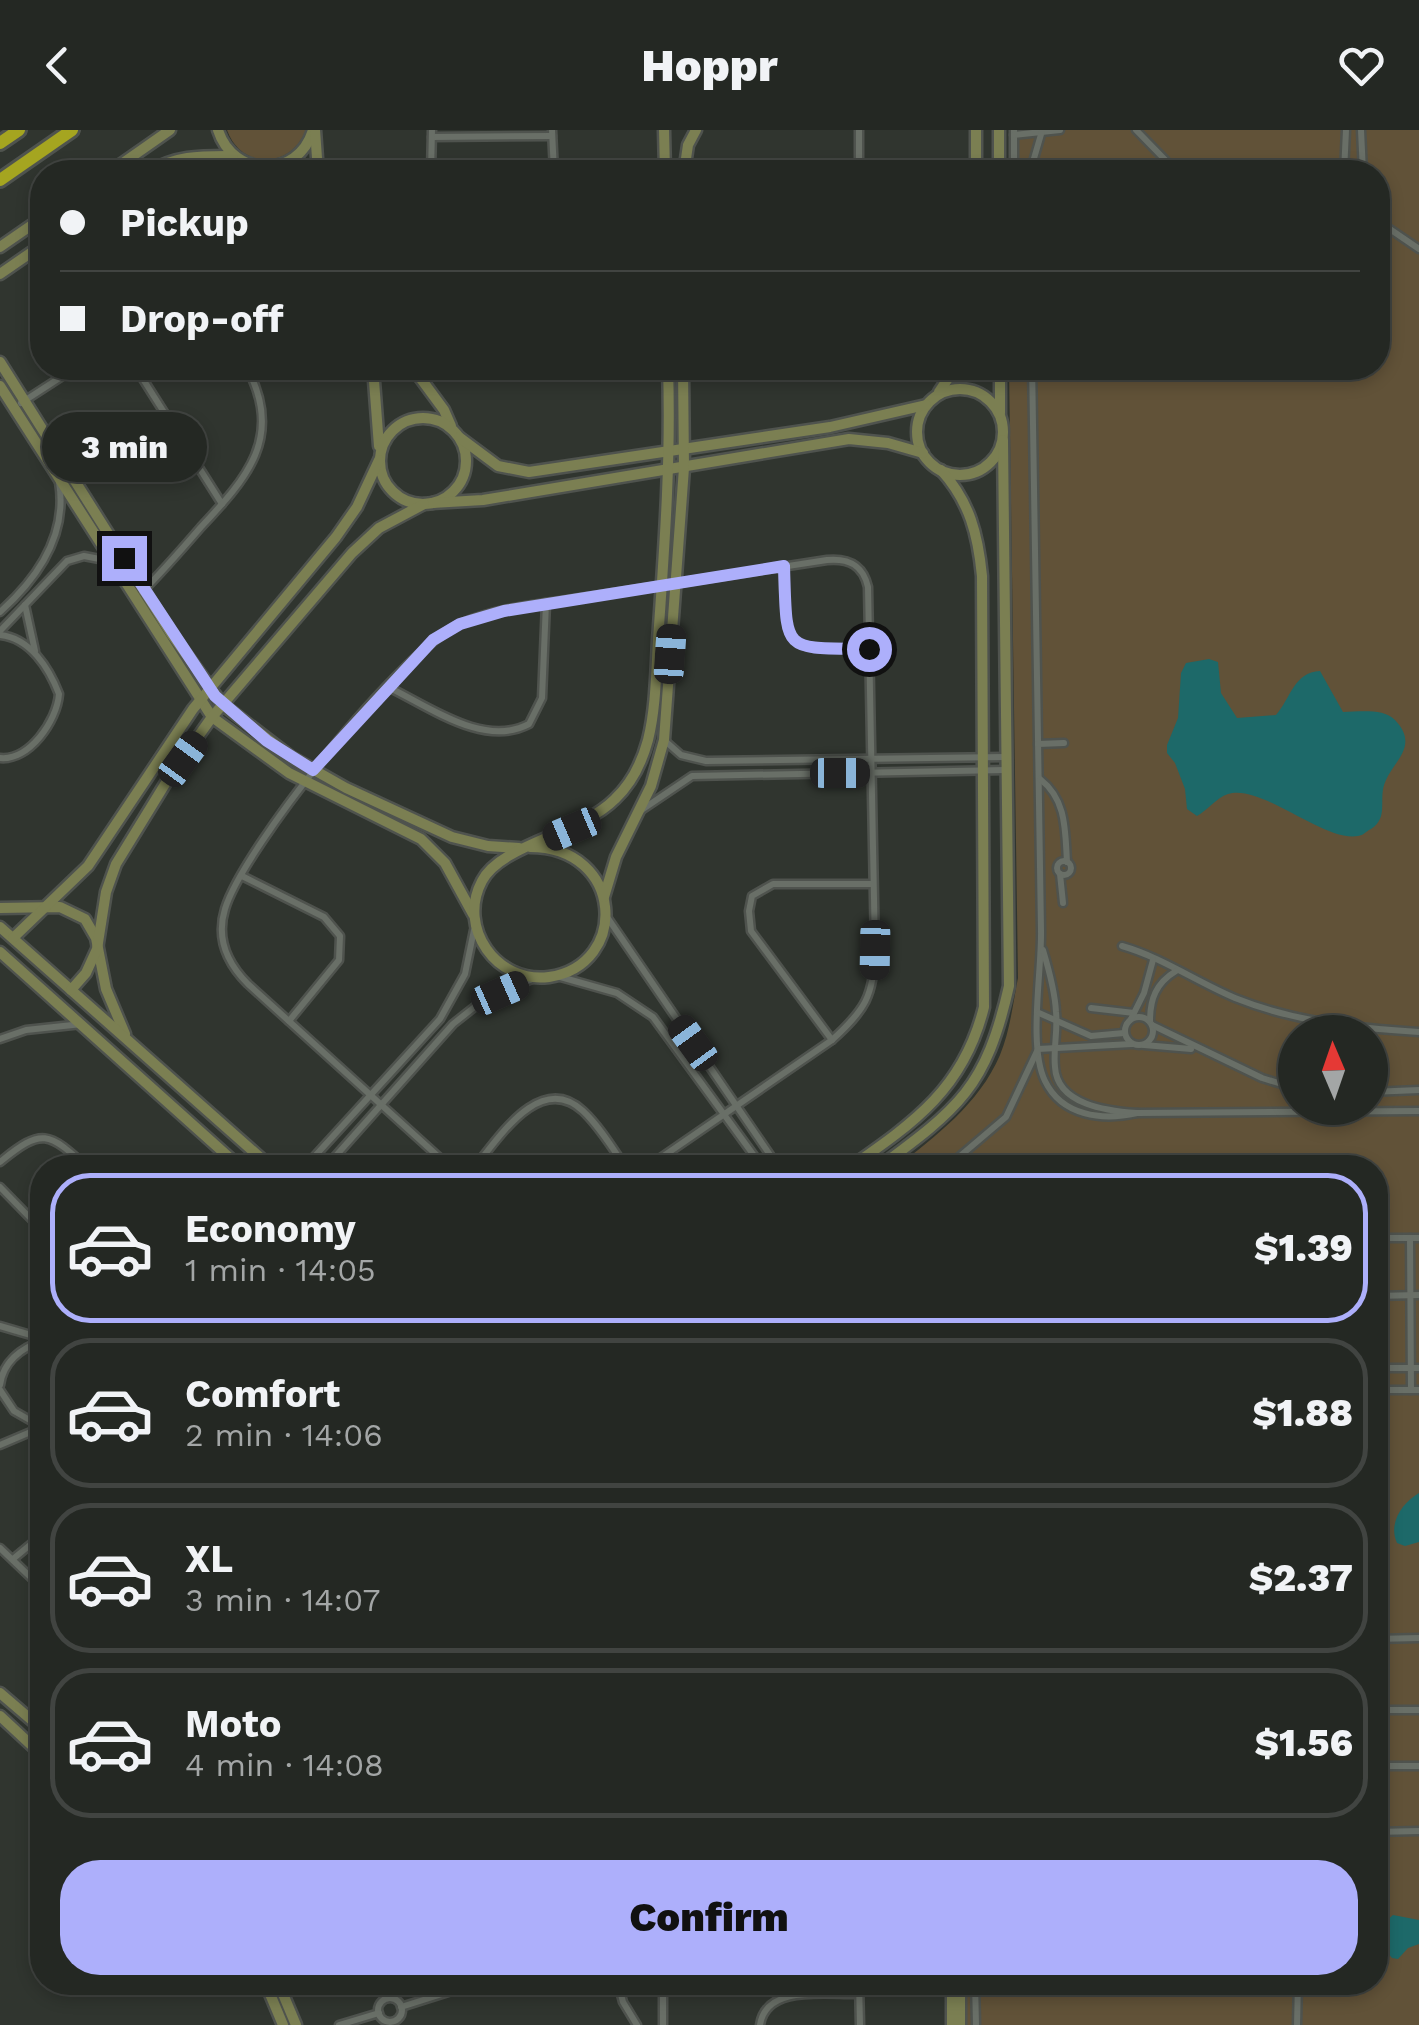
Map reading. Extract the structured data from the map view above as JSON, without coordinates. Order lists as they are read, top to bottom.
{
  "north": "top",
  "page": {
    "header": "Hoppr",
    "banner": ["Pickup", "Drop-off"],
    "bubble": "3 min",
    "list": [
      {
        "name": "Economy",
        "note": "1 min · 14:05",
        "value": "$1.39"
      },
      {
        "name": "Comfort",
        "note": "2 min · 14:06",
        "value": "$1.88"
      },
      {
        "name": "XL",
        "note": "3 min · 14:07",
        "value": "$2.37"
      },
      {
        "name": "Moto",
        "note": "4 min · 14:08",
        "value": "$1.56"
      }
    ],
    "buttons": "Confirm"
  }
}
